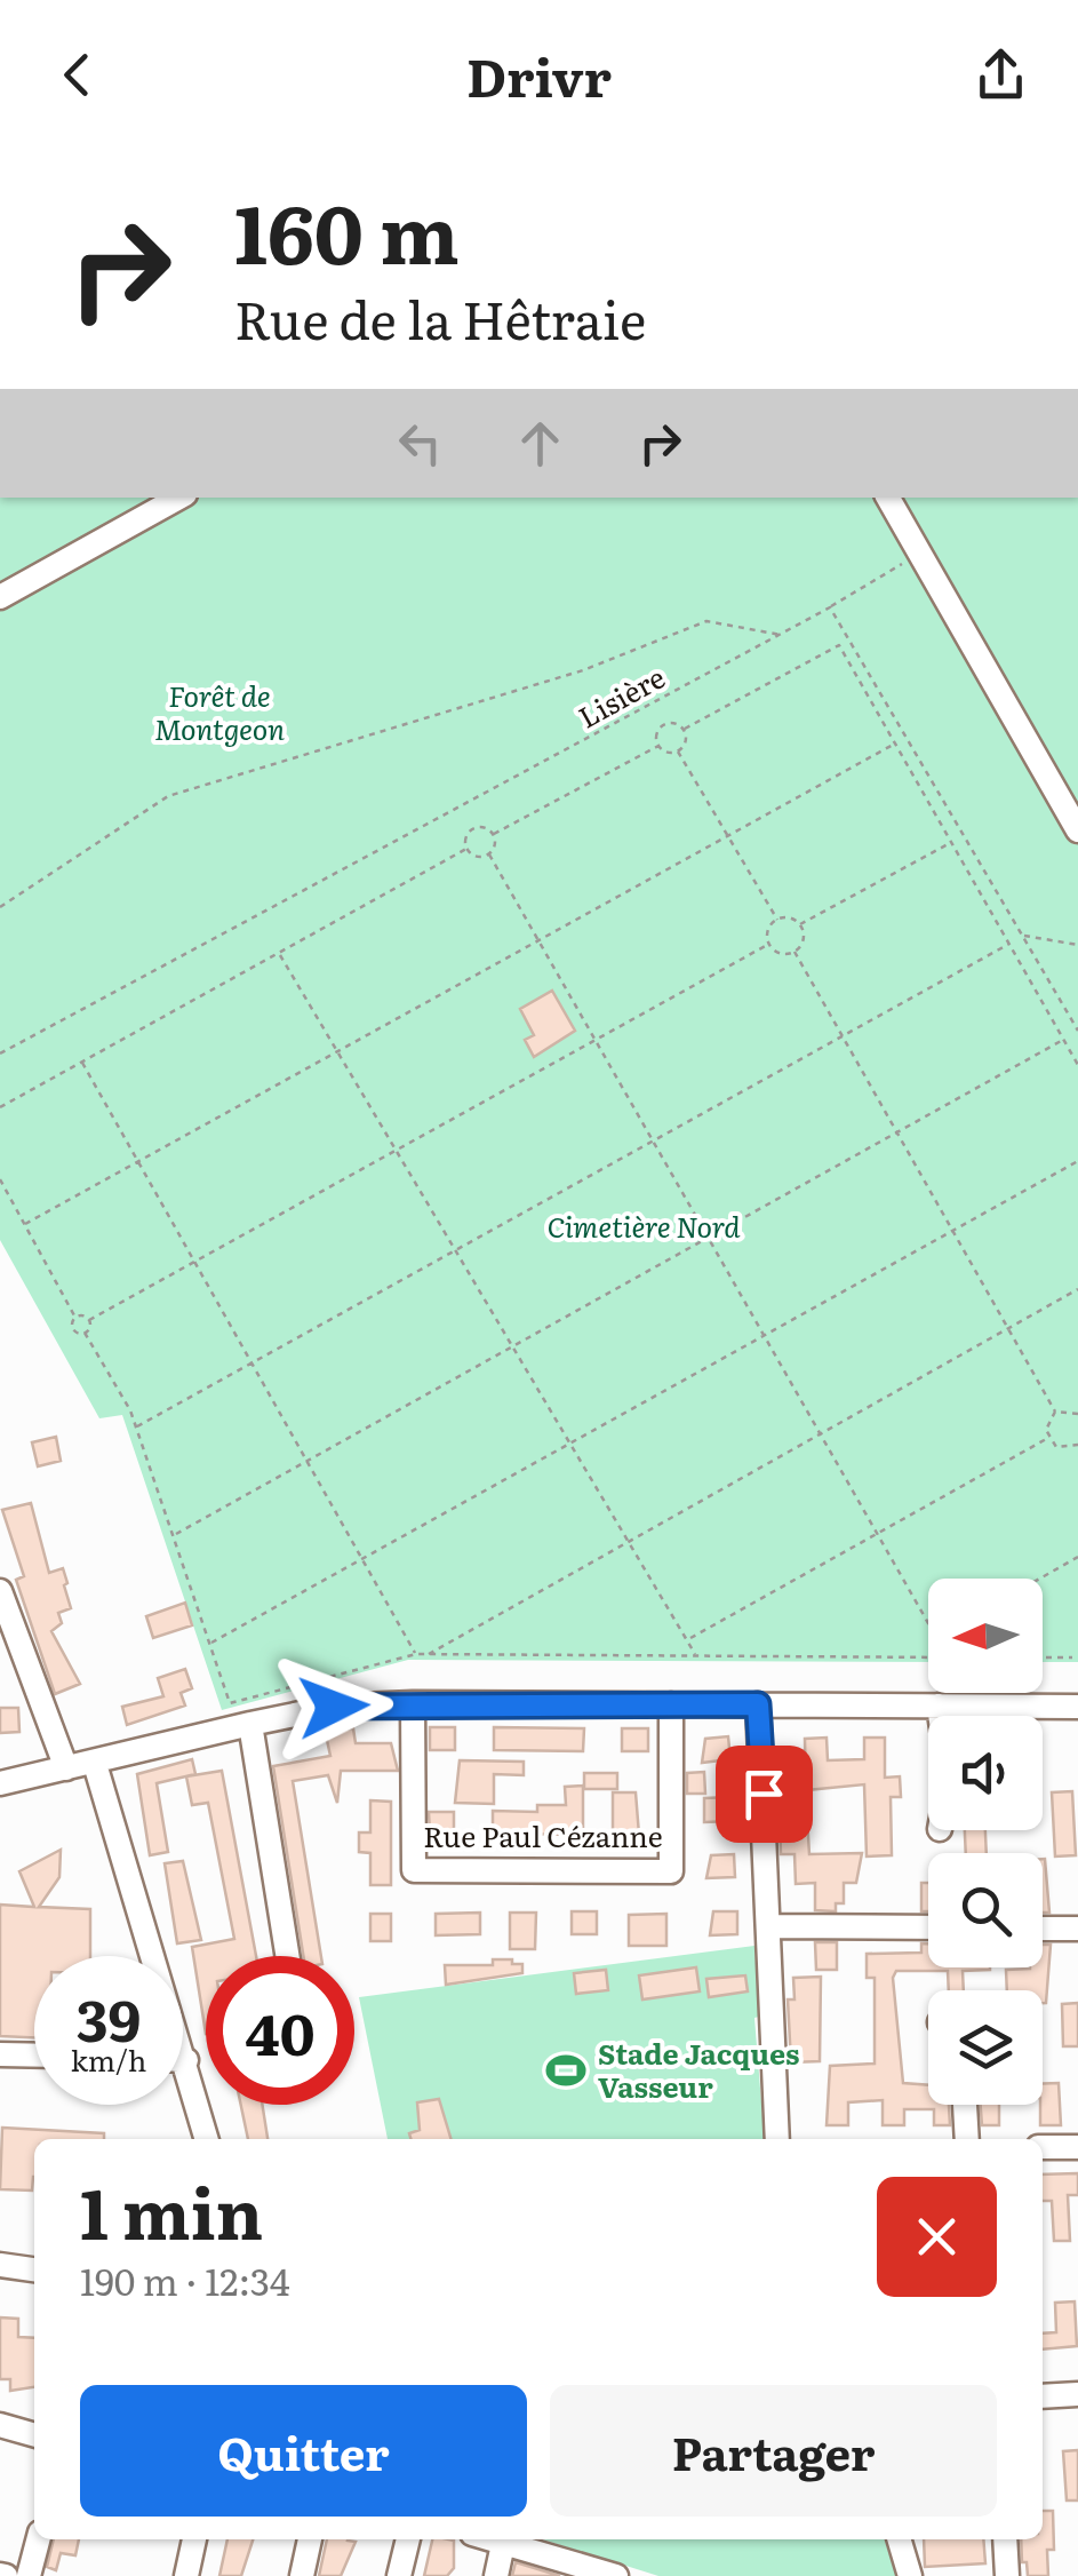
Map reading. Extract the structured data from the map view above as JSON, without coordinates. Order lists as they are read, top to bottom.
{
  "streets": {
    "street": ["Rue Paul Cézanne"],
    "path": ["Lisière"]
  },
  "parks": ["Forêt de Montgeon", "Cimetière Nord"],
  "places": {
    "sports": ["Stade Jacques Vasseur"]
  },
  "north": "left",
  "page": {
    "header": "Drivr",
    "turn": ["160 m", "Rue de la Hêtraie"],
    "speed": "39 km/h",
    "limit": "40",
    "heading": ["1 min", "190 m · 12:34"],
    "buttons": ["Quitter", "Partager"]
  }
}
